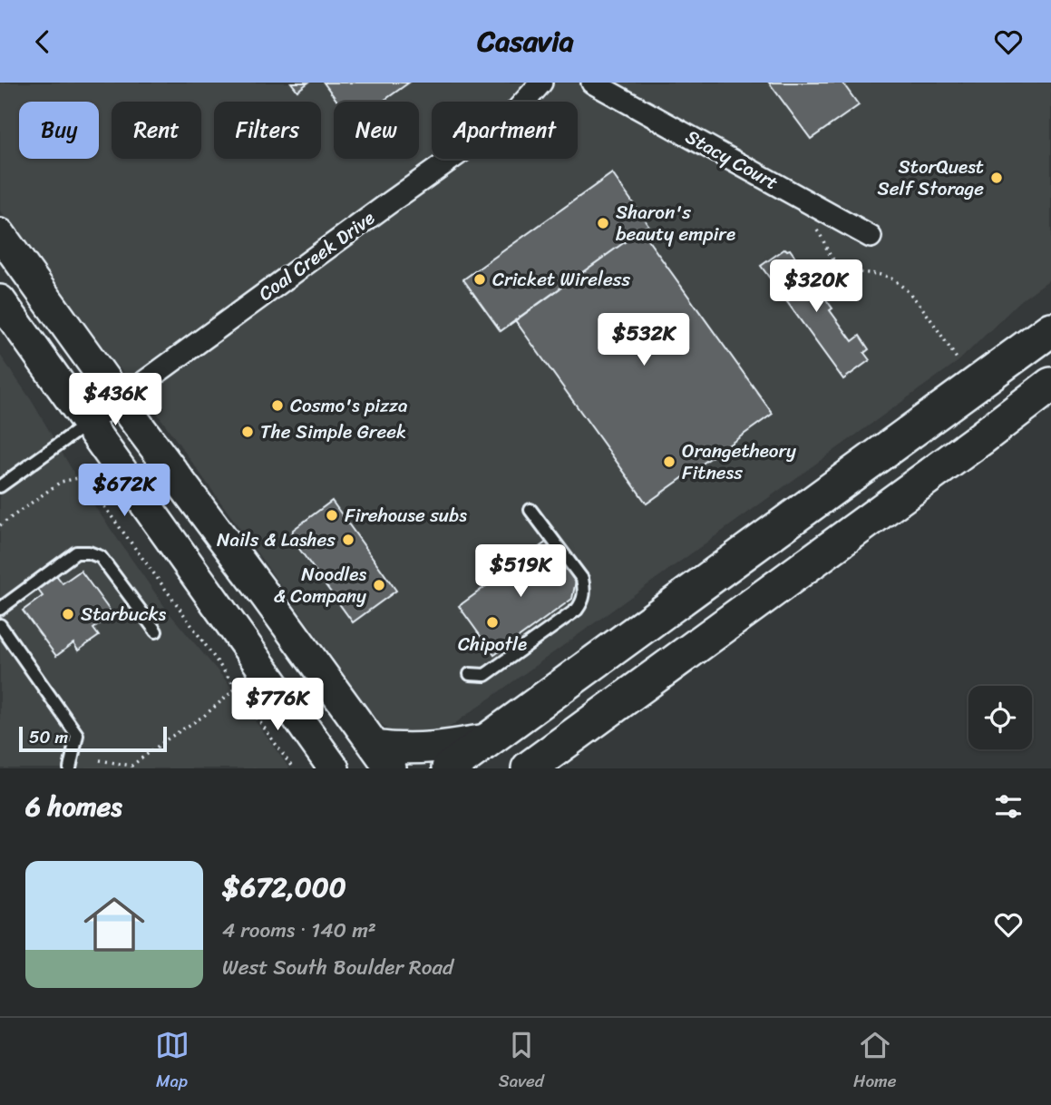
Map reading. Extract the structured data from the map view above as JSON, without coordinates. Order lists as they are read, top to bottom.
{
  "streets": {
    "street": ["Stacy Court", "Coal Creek Drive"]
  },
  "places": [
    "StorQuest Self Storage",
    "Sharon's beauty empire",
    "Cricket Wireless",
    "Cosmo's pizza",
    "The Simple Greek",
    "Orangetheory Fitness",
    "Firehouse subs",
    "Nails & Lashes",
    "Noodles & Company",
    "Starbucks",
    "Chipotle"
  ],
  "scale_bar": "50 m",
  "page": {
    "header": "Casavia",
    "chip": [
      "Buy",
      "Rent",
      "Filters",
      "New",
      "Apartment"
    ],
    "price": [
      "$320K",
      "$532K",
      "$436K",
      "$672K",
      "$519K",
      "$776K"
    ],
    "scale": "50 m",
    "heading": "6 homes",
    "list": [
      {
        "name": "$672,000",
        "note": "4 rooms · 140 m² · West South Boulder Road"
      }
    ],
    "tabs": ["Map", "Saved", "Home"]
  }
}
